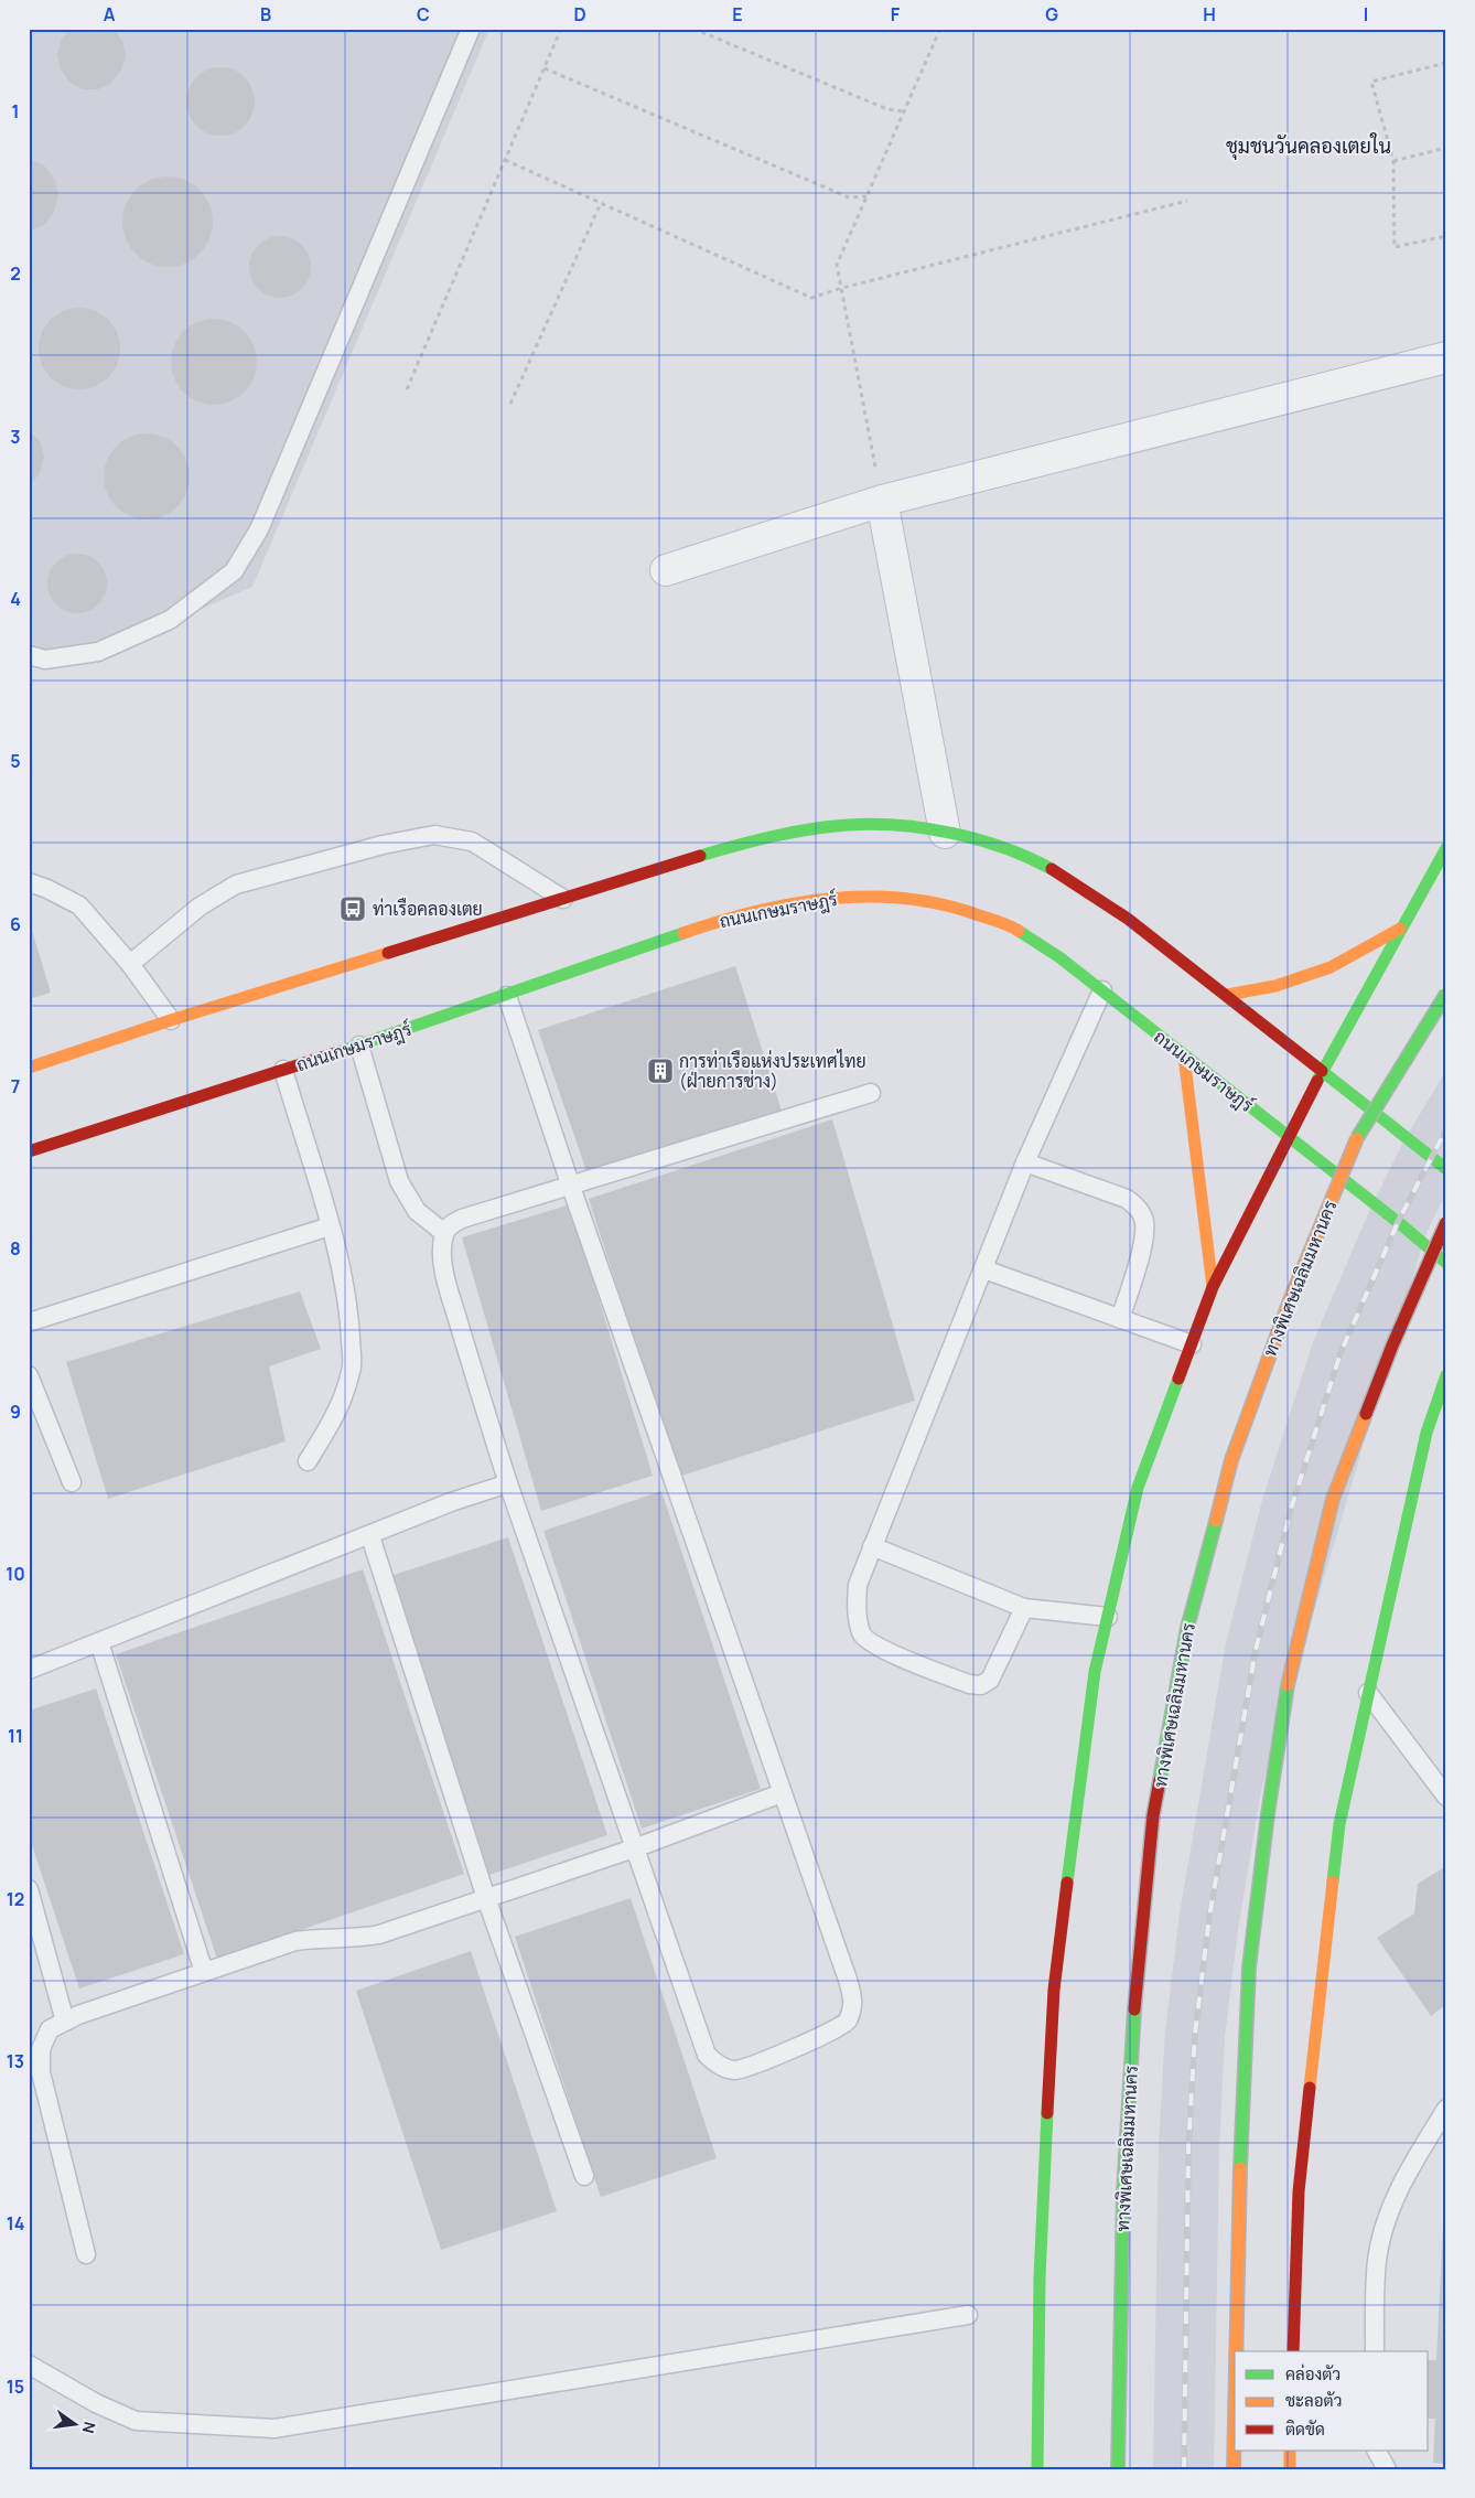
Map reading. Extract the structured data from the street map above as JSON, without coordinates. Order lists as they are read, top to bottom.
{
  "streets": {
    "main road": ["ถนนเกษมราษฎร์", "ทางพิเศษเฉลิมมหานคร"]
  },
  "districts": ["ชุมชนวันคลองเตยใน"],
  "places": {
    "bus stop": ["ท่าเรือคลองเตย"],
    "building": ["การท่าเรือแห่งประเทศไทย (ฝ่ายการช่าง)"]
  },
  "legend": ["คล่องตัว", "ชะลอตัว", "ติดขัด"],
  "north": "right",
  "grid": {
    "columns": [
      "A",
      "B",
      "C",
      "D",
      "E",
      "F",
      "G",
      "H",
      "I"
    ],
    "rows": [
      "1",
      "2",
      "3",
      "4",
      "5",
      "6",
      "7",
      "8",
      "9",
      "10",
      "11",
      "12",
      "13",
      "14",
      "15"
    ]
  }
}
